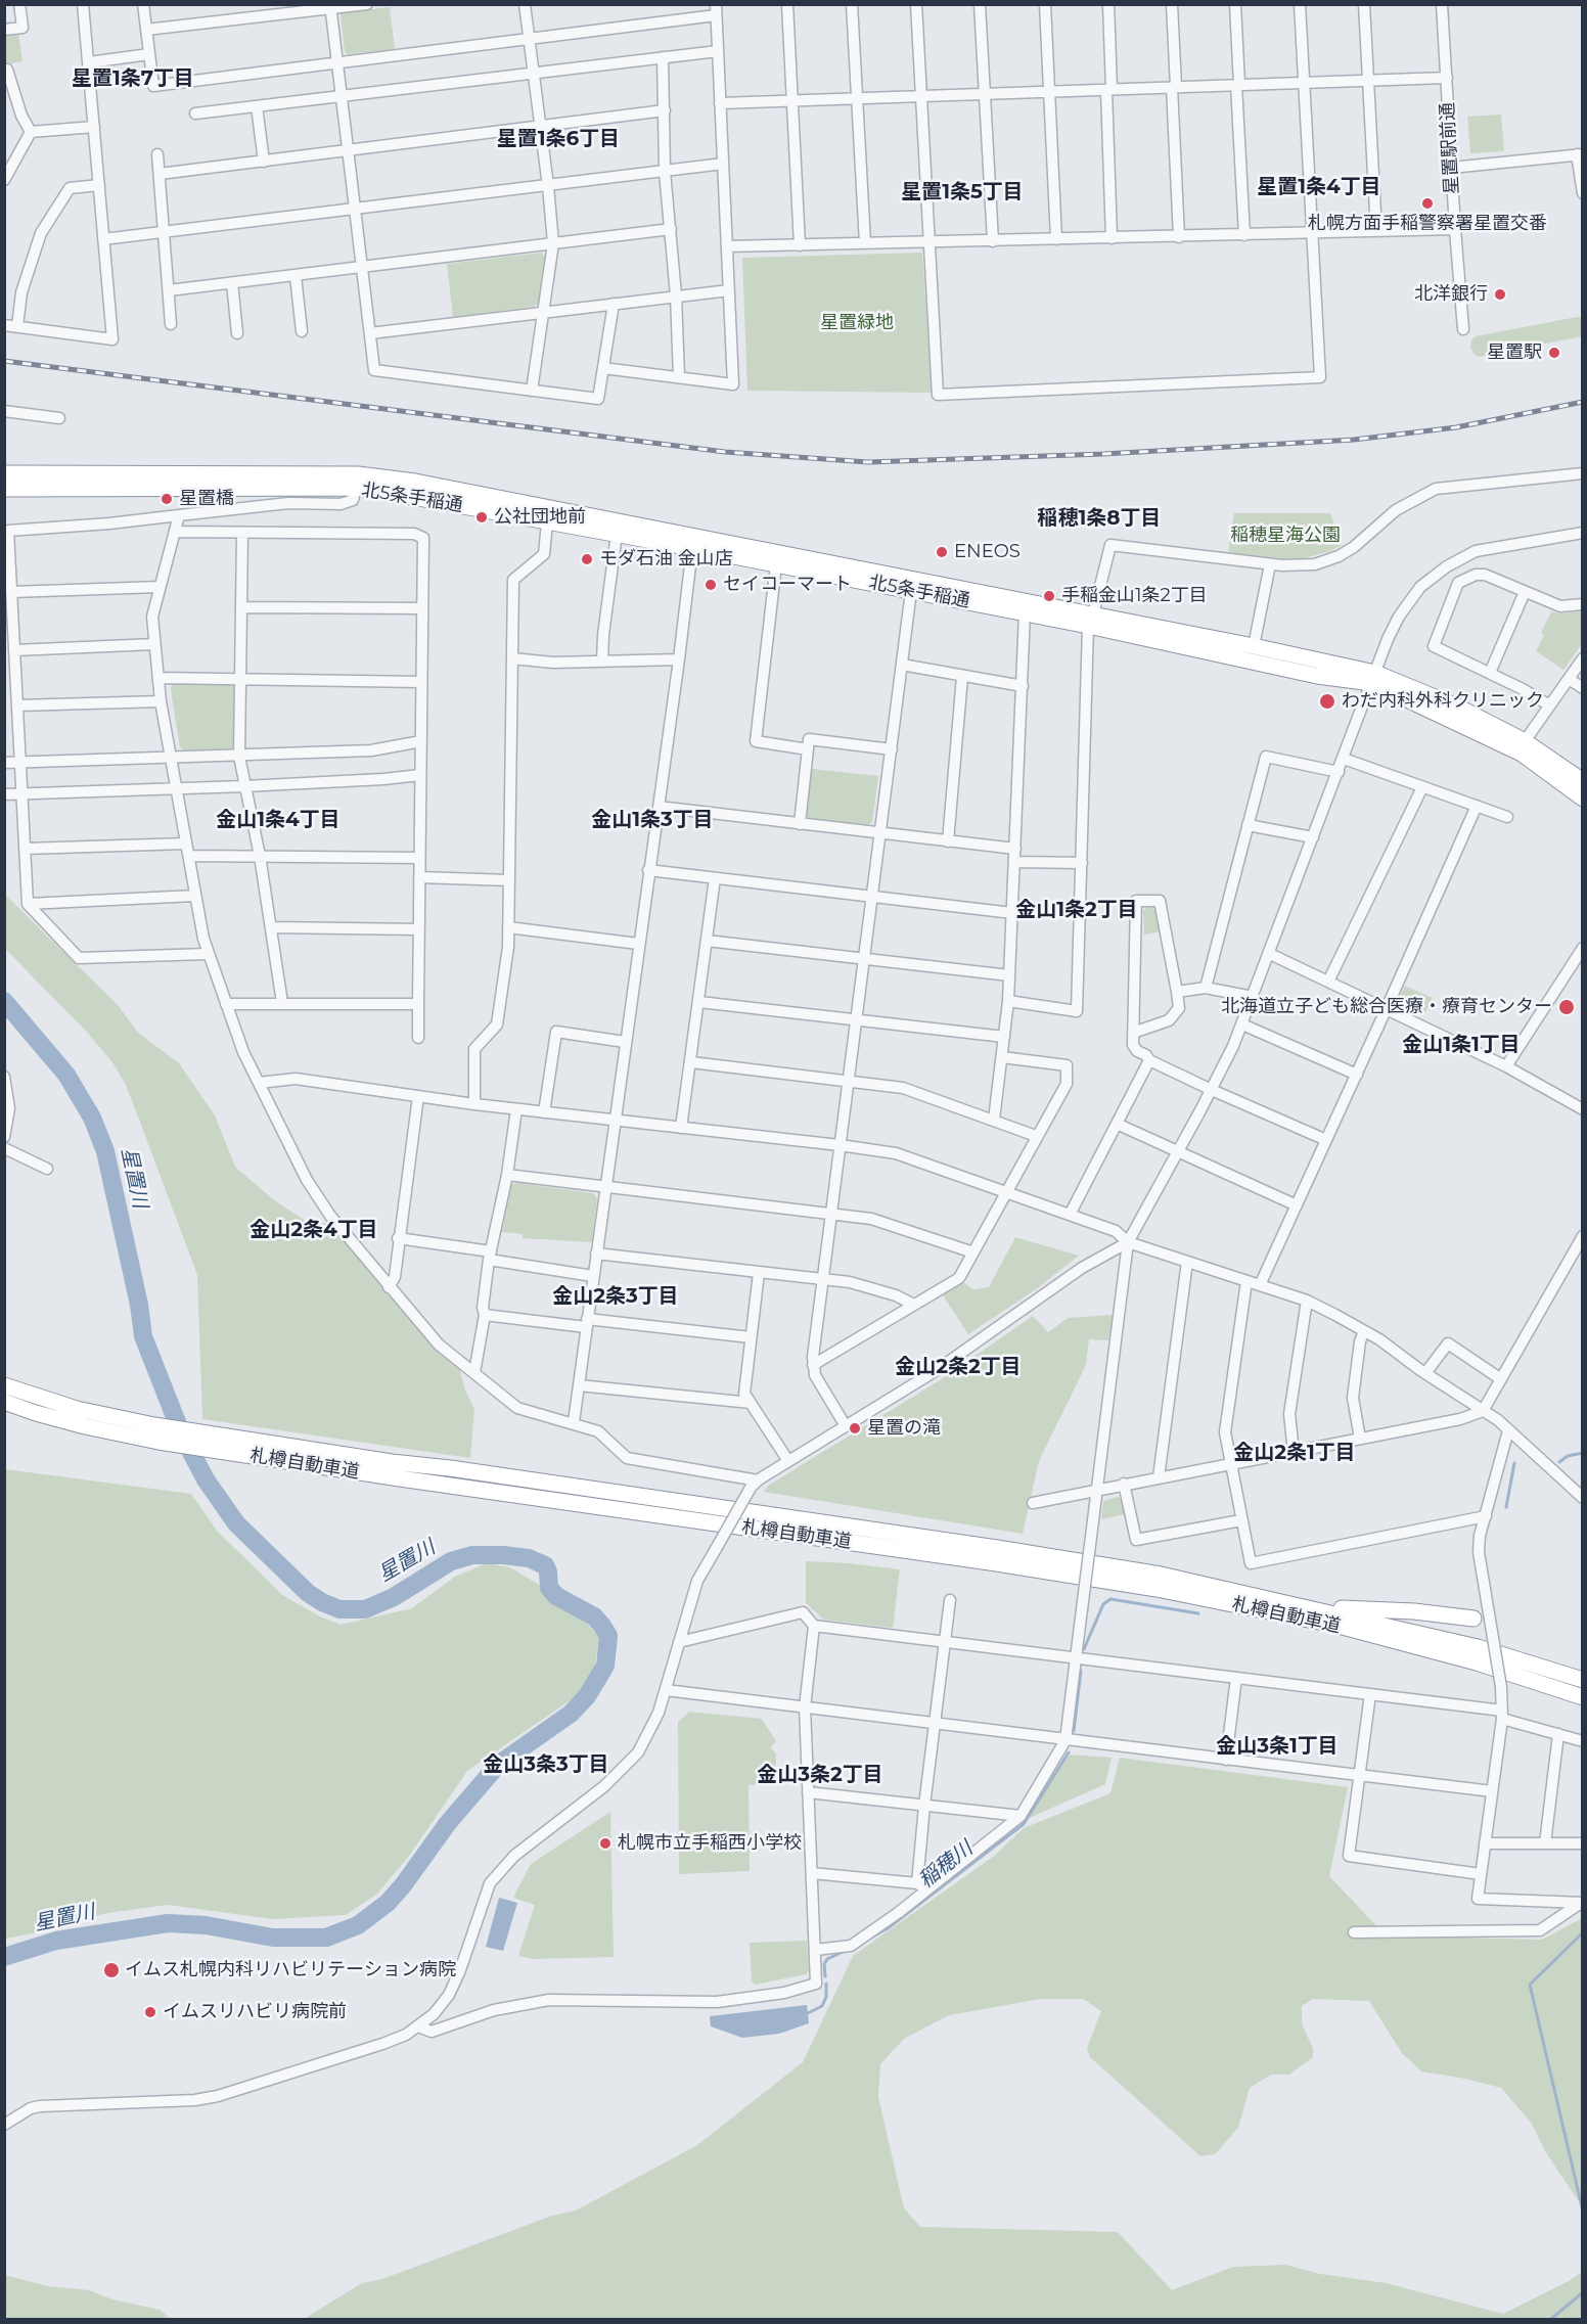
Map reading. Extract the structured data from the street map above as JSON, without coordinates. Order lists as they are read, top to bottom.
{
  "streets": {
    "highway": ["北5条手稲通", "札樽自動車道"],
    "street": ["星置駅前通"]
  },
  "districts": [
    "星置1条7丁目",
    "星置1条6丁目",
    "星置1条4丁目",
    "星置1条5丁目",
    "稲穂1条8丁目",
    "金山1条4丁目",
    "金山1条3丁目",
    "金山1条2丁目",
    "金山1条1丁目",
    "金山2条4丁目",
    "金山2条3丁目",
    "金山2条2丁目",
    "金山2条1丁目",
    "金山3条1丁目",
    "金山3条3丁目",
    "金山3条2丁目"
  ],
  "water": ["星置川", "稲穂川"],
  "parks": ["星置緑地", "稲穂星海公園"],
  "places": [
    "札幌方面手稲警察署星置交番",
    "北洋銀行",
    "星置駅",
    "星置橋",
    "公社団地前",
    "ENEOS",
    "モダ石油 金山店",
    "セイコーマート",
    "手稲金山1条2丁目",
    "わだ内科外科クリニック",
    "北海道立子ども総合医療・療育センター",
    "星置の滝",
    "札幌市立手稲西小学校",
    "イムス札幌内科リハビリテーション病院",
    "イムスリハビリ病院前"
  ]
}
